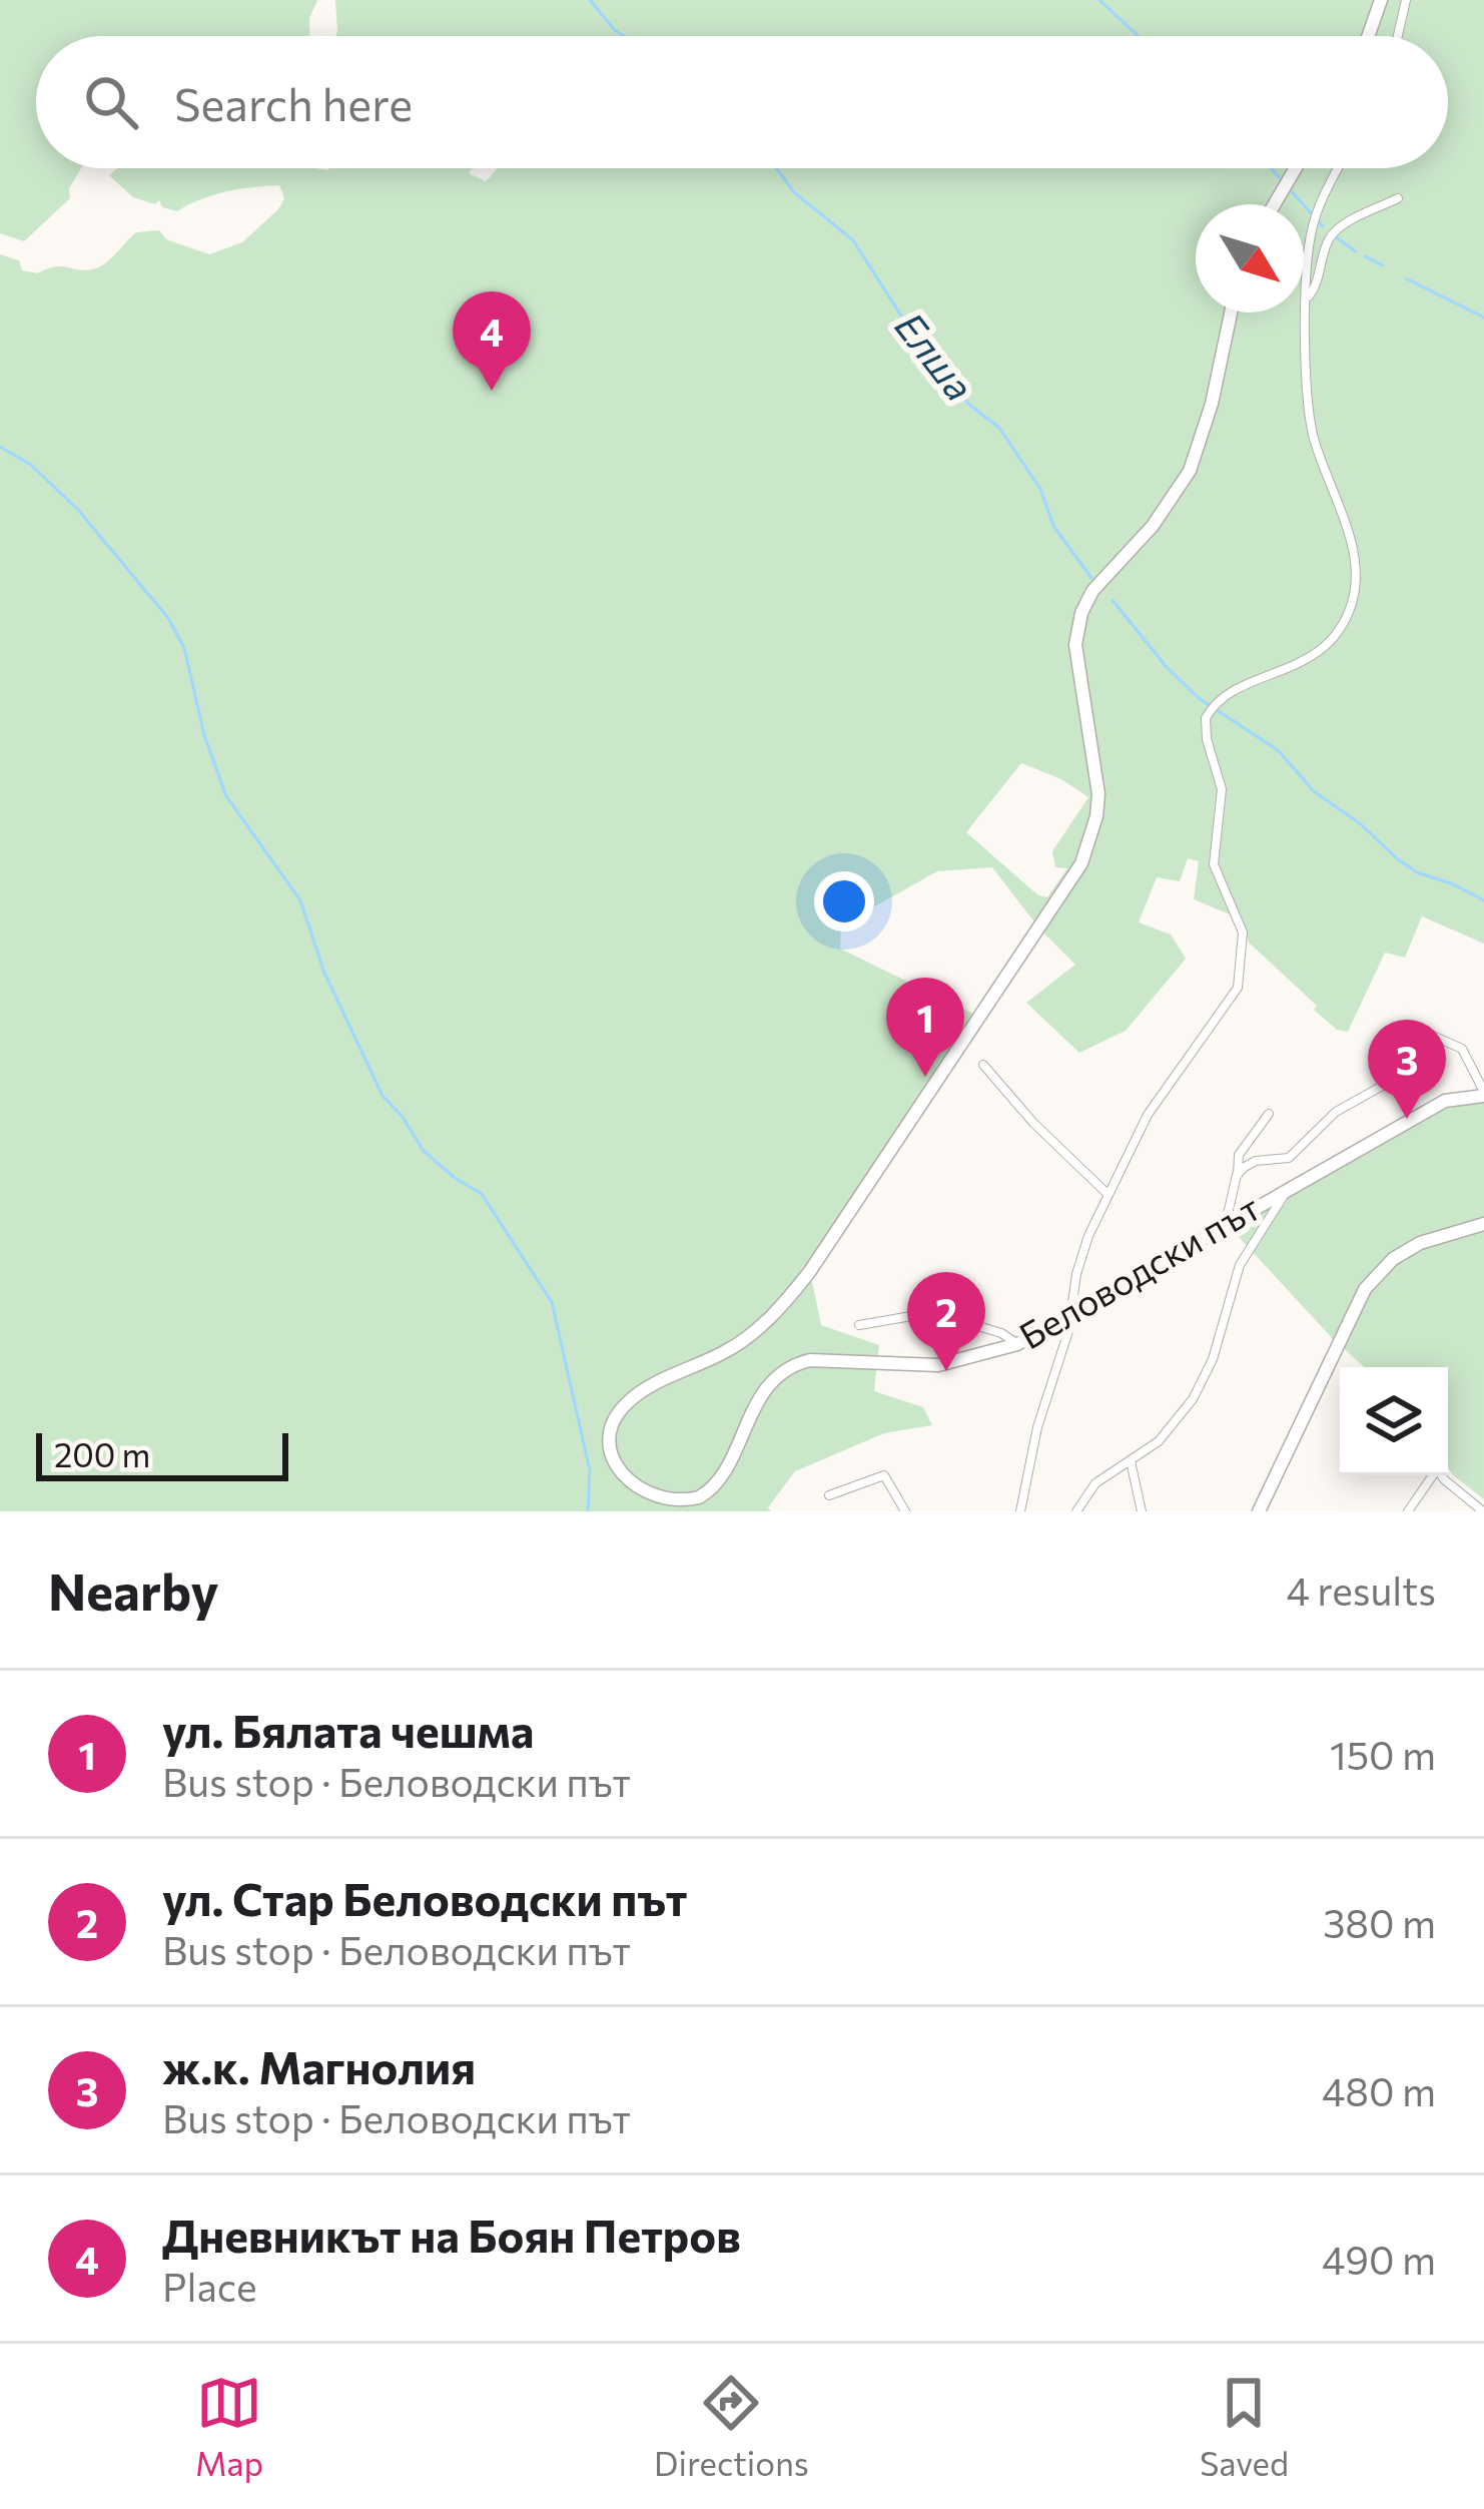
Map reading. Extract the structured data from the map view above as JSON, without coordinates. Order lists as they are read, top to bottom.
{
  "streets": {
    "street": ["Беловодски път"]
  },
  "water": ["Елша"],
  "scale_bar": "200 m",
  "north": "bottom right",
  "page": {
    "search": "Search here",
    "pins": [
      "4",
      "1",
      "3",
      "2"
    ],
    "scale": "200 m",
    "heading": ["Nearby", "4 results"],
    "list": [
      {
        "mark": "1",
        "name": "ул. Бялата чешма",
        "note": "Bus stop · Беловодски път",
        "value": "150 m"
      },
      {
        "mark": "2",
        "name": "ул. Стар Беловодски път",
        "note": "Bus stop · Беловодски път",
        "value": "380 m"
      },
      {
        "mark": "3",
        "name": "ж.к. Магнолия",
        "note": "Bus stop · Беловодски път",
        "value": "480 m"
      },
      {
        "mark": "4",
        "name": "Дневникът на Боян Петров",
        "note": "Place",
        "value": "490 m"
      }
    ],
    "nav": ["Map", "Directions", "Saved"]
  }
}
